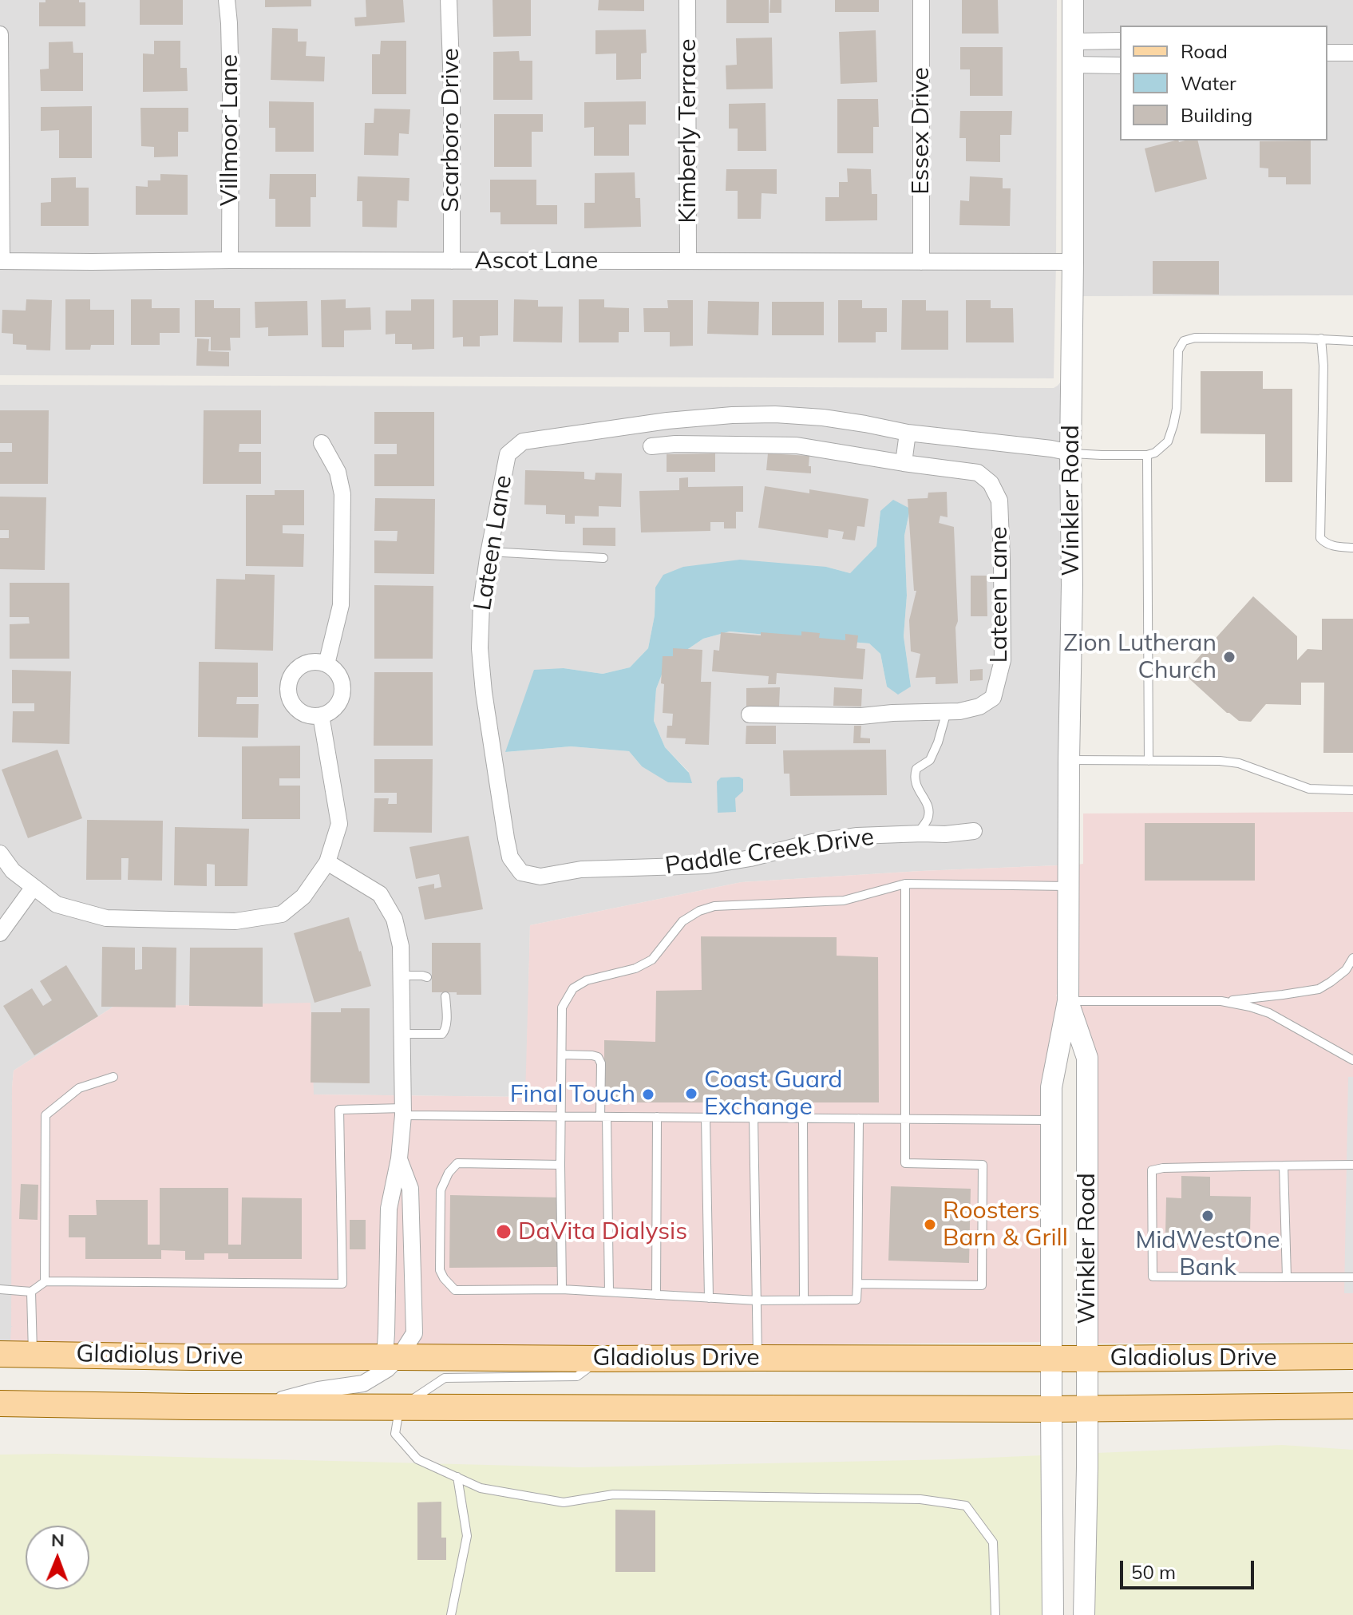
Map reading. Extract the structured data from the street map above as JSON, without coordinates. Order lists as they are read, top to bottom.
{
  "streets": {
    "main road": ["Gladiolus Drive"],
    "street": [
      "Villmoor Lane",
      "Scarboro Drive",
      "Kimberly Terrace",
      "Essex Drive",
      "Ascot Lane",
      "Winkler Road",
      "Lateen Lane",
      "Paddle Creek Drive"
    ]
  },
  "crossings": [
    ["Villmoor Lane", "Ascot Lane"],
    ["Scarboro Drive", "Ascot Lane"],
    ["Kimberly Terrace", "Ascot Lane"],
    ["Essex Drive", "Ascot Lane"],
    ["Ascot Lane", "Winkler Road"],
    ["Winkler Road", "Lateen Lane"],
    ["Winkler Road", "Gladiolus Drive"],
    ["Lateen Lane", "Paddle Creek Drive"]
  ],
  "places": [
    "Zion Lutheran Church",
    "Coast Guard Exchange",
    "Final Touch",
    "MidWestOne Bank",
    "Roosters Barn & Grill",
    "DaVita Dialysis"
  ],
  "legend": ["Road", "Water", "Building"],
  "scale_bar": "50 m",
  "north": "top"
}
